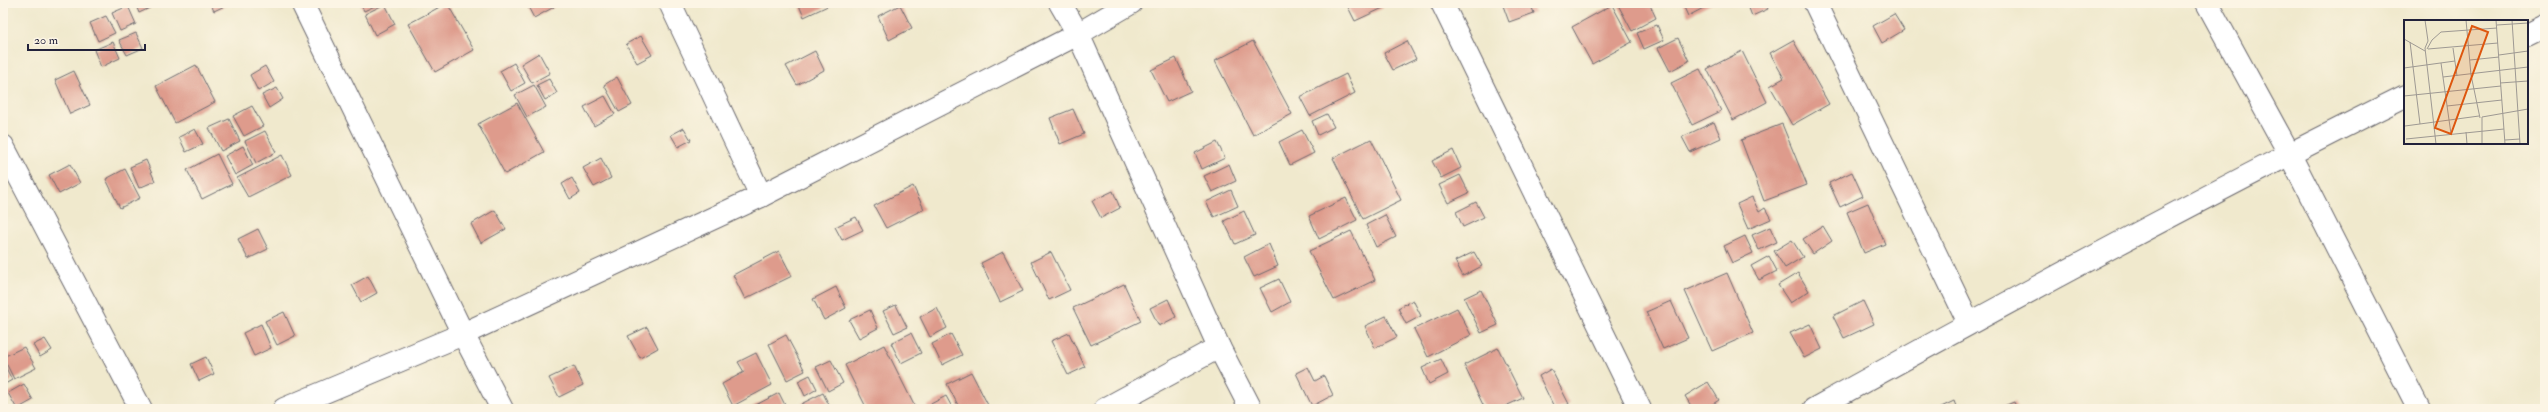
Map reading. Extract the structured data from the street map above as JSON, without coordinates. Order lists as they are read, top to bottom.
{
  "scale_bar": "20 m"
}
